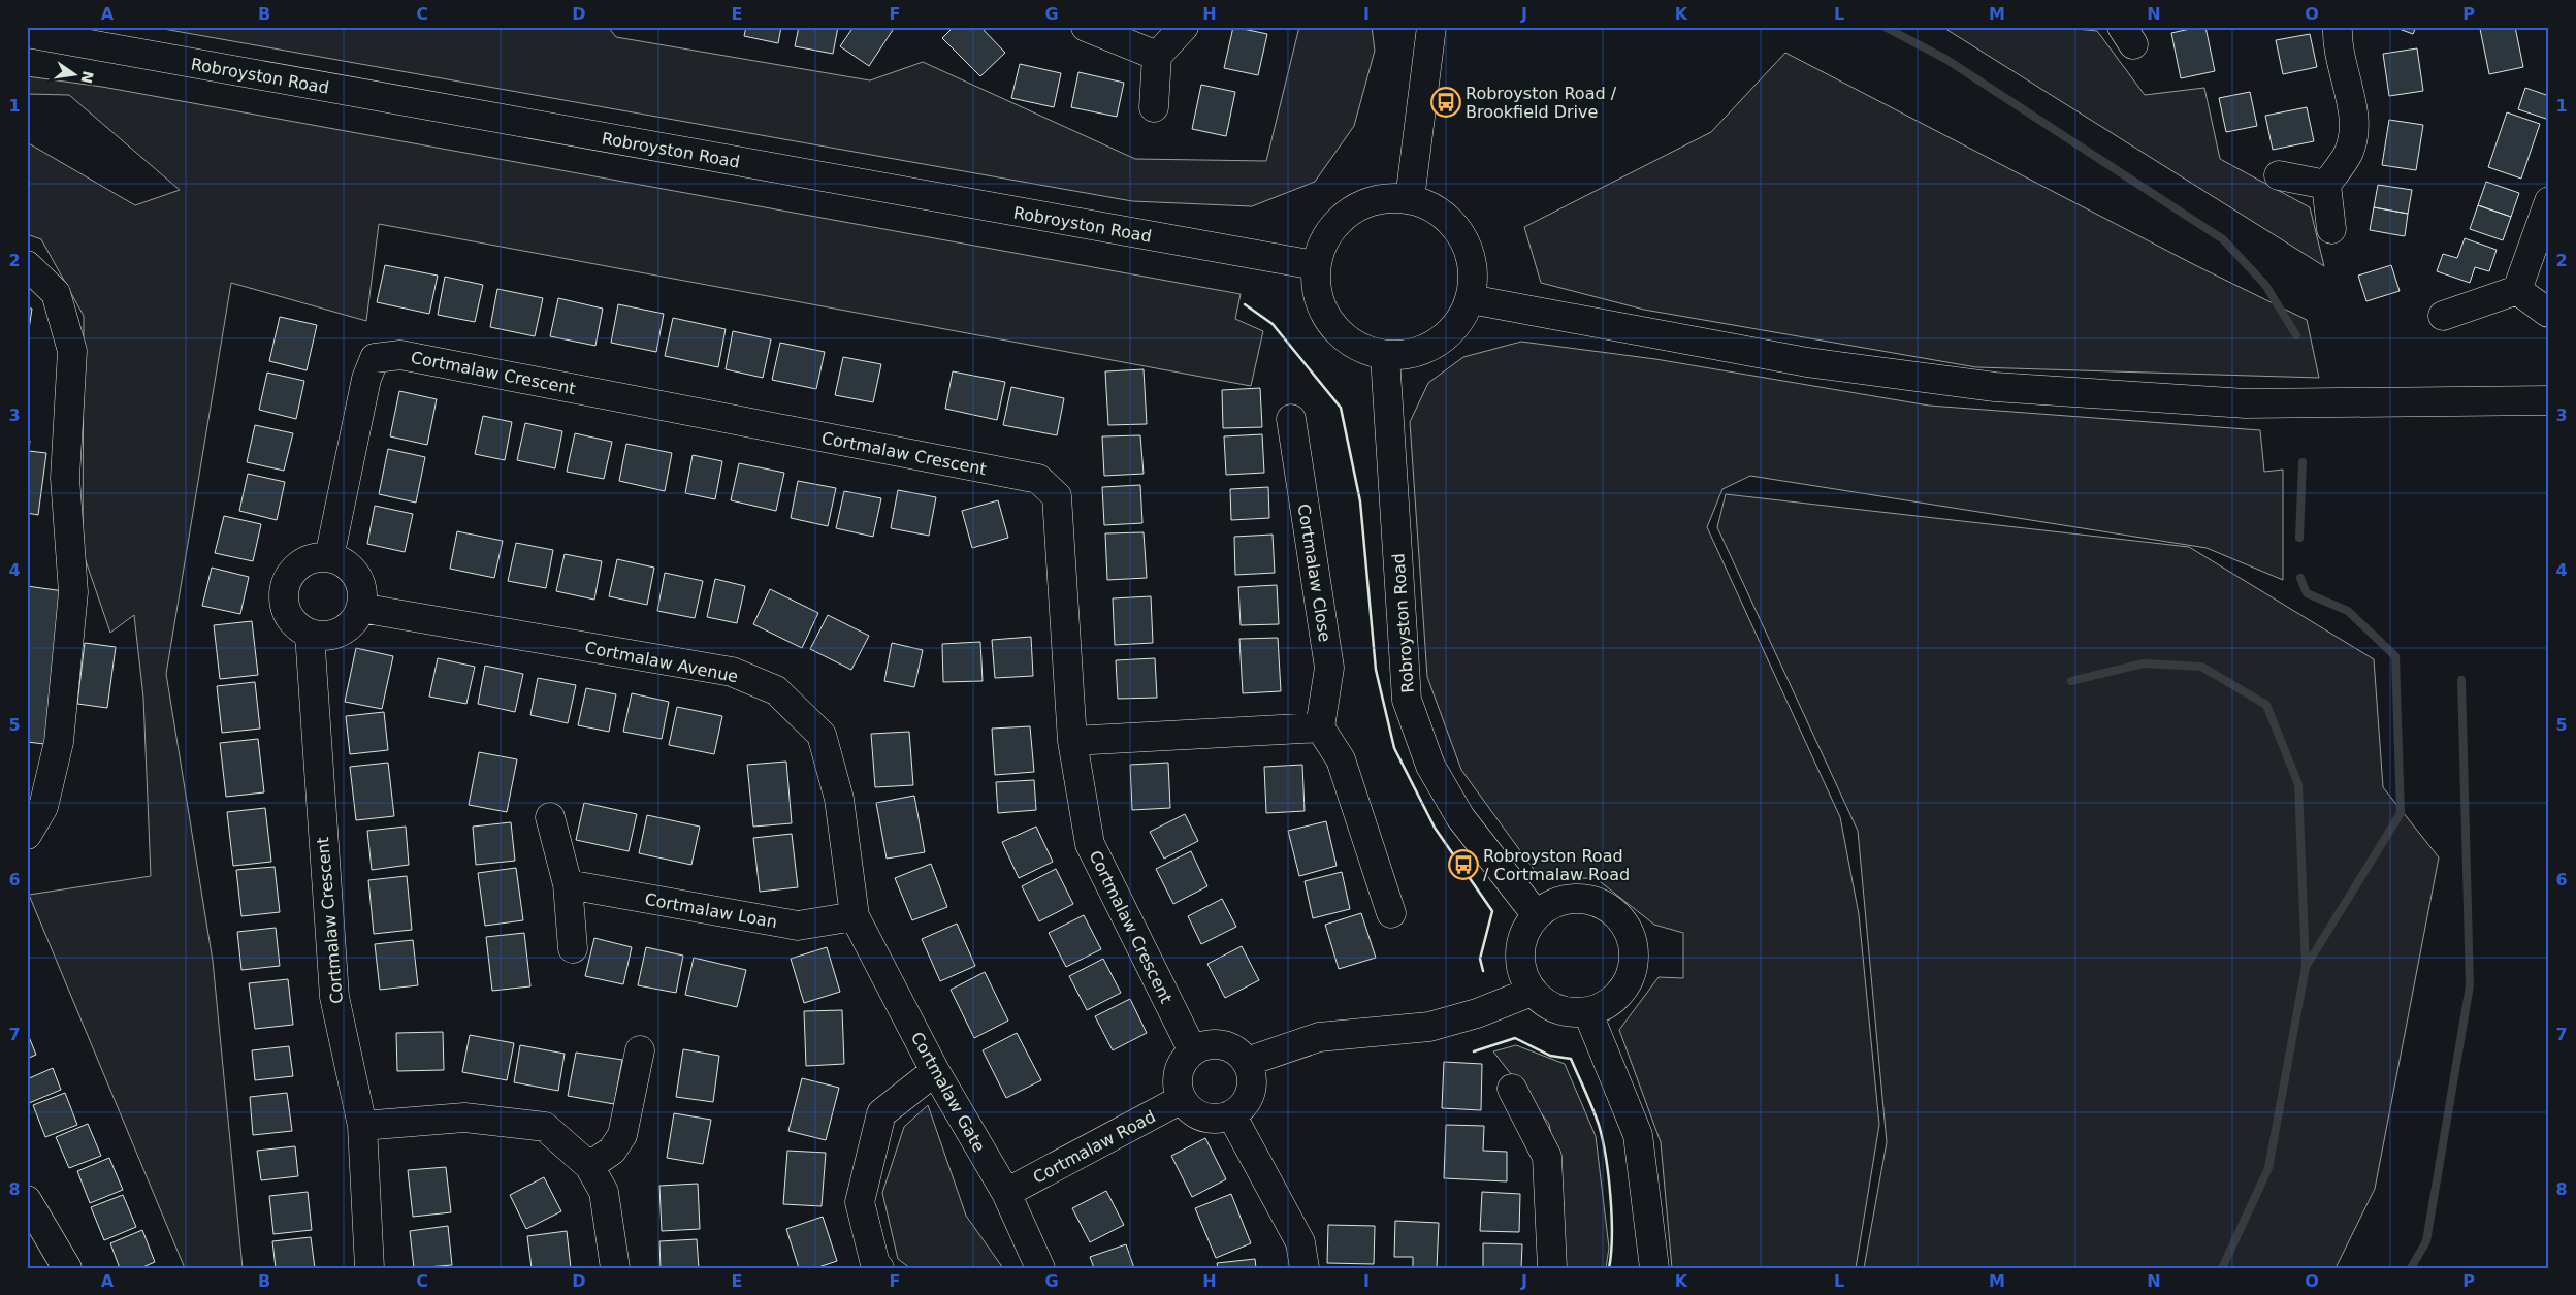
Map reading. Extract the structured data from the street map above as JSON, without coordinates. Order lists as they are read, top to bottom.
{
  "streets": {
    "street": [
      "Robroyston Road",
      "Cortmalaw Crescent",
      "Cortmalaw Close",
      "Cortmalaw Avenue",
      "Cortmalaw Loan",
      "Cortmalaw Gate",
      "Cortmalaw Road"
    ]
  },
  "crossings": [
    ["Cortmalaw Crescent", "Cortmalaw Avenue"],
    ["Cortmalaw Crescent", "Cortmalaw Road"],
    ["Cortmalaw Avenue", "Cortmalaw Loan"],
    ["Cortmalaw Avenue", "Cortmalaw Gate"],
    ["Cortmalaw Loan", "Cortmalaw Gate"],
    ["Cortmalaw Gate", "Cortmalaw Road"]
  ],
  "places": {
    "bus stop": ["Robroyston Road / Brookfield Drive", "Robroyston Road / Cortmalaw Road"]
  },
  "north": "right",
  "grid": {
    "columns": [
      "A",
      "B",
      "C",
      "D",
      "E",
      "F",
      "G",
      "H",
      "I",
      "J",
      "K",
      "L",
      "M",
      "N",
      "O",
      "P"
    ],
    "rows": [
      "1",
      "2",
      "3",
      "4",
      "5",
      "6",
      "7",
      "8"
    ]
  }
}
